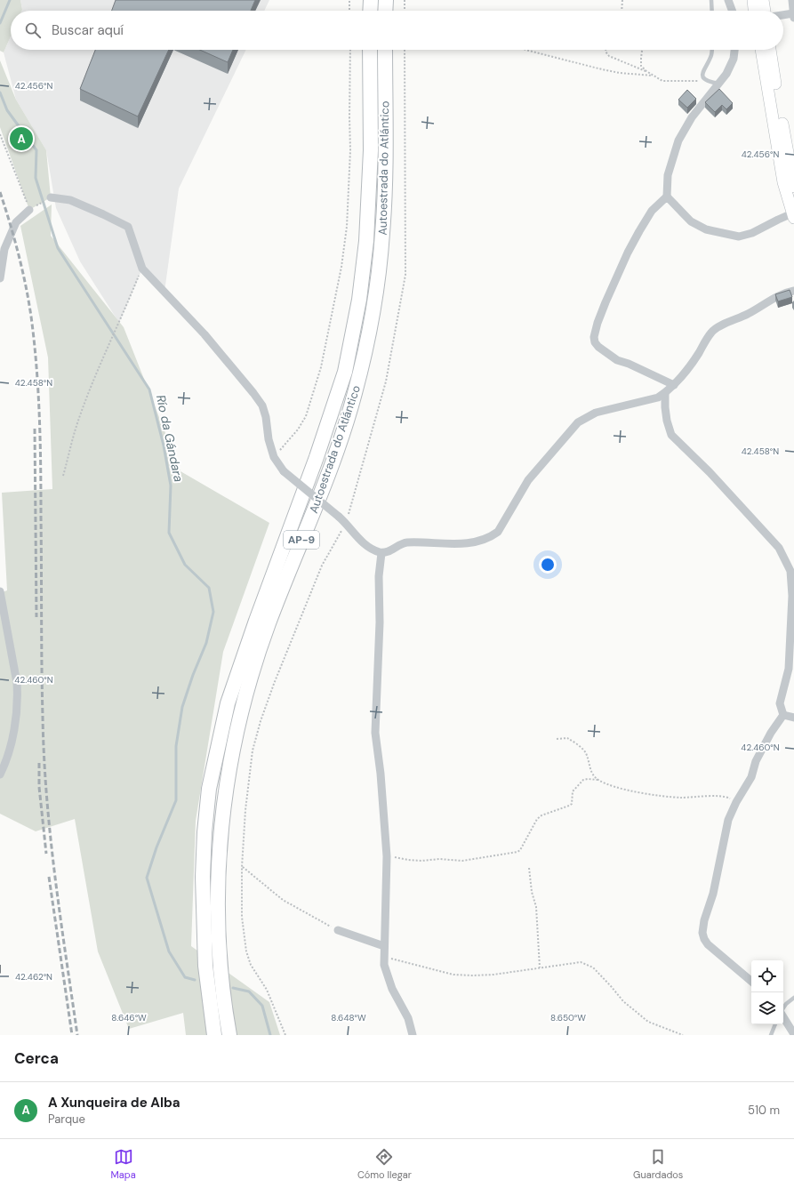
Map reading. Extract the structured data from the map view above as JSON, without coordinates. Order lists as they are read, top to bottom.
{
  "streets": {
    "highway": ["Autoestrada do Atlántico", "AP-9"]
  },
  "water": ["Río da Gándara"],
  "page": {
    "search": "Buscar aquí",
    "pins": "A",
    "heading": "Cerca",
    "list": [
      {
        "mark": "A",
        "name": "A Xunqueira de Alba",
        "note": "Parque",
        "value": "510 m"
      }
    ],
    "nav": ["Mapa", "Cómo llegar", "Guardados"]
  },
  "coordinates": [
    "42.456°N",
    "42.458°N",
    "42.460°N",
    "42.462°N",
    "8.646°W",
    "8.648°W",
    "8.650°W"
  ]
}
